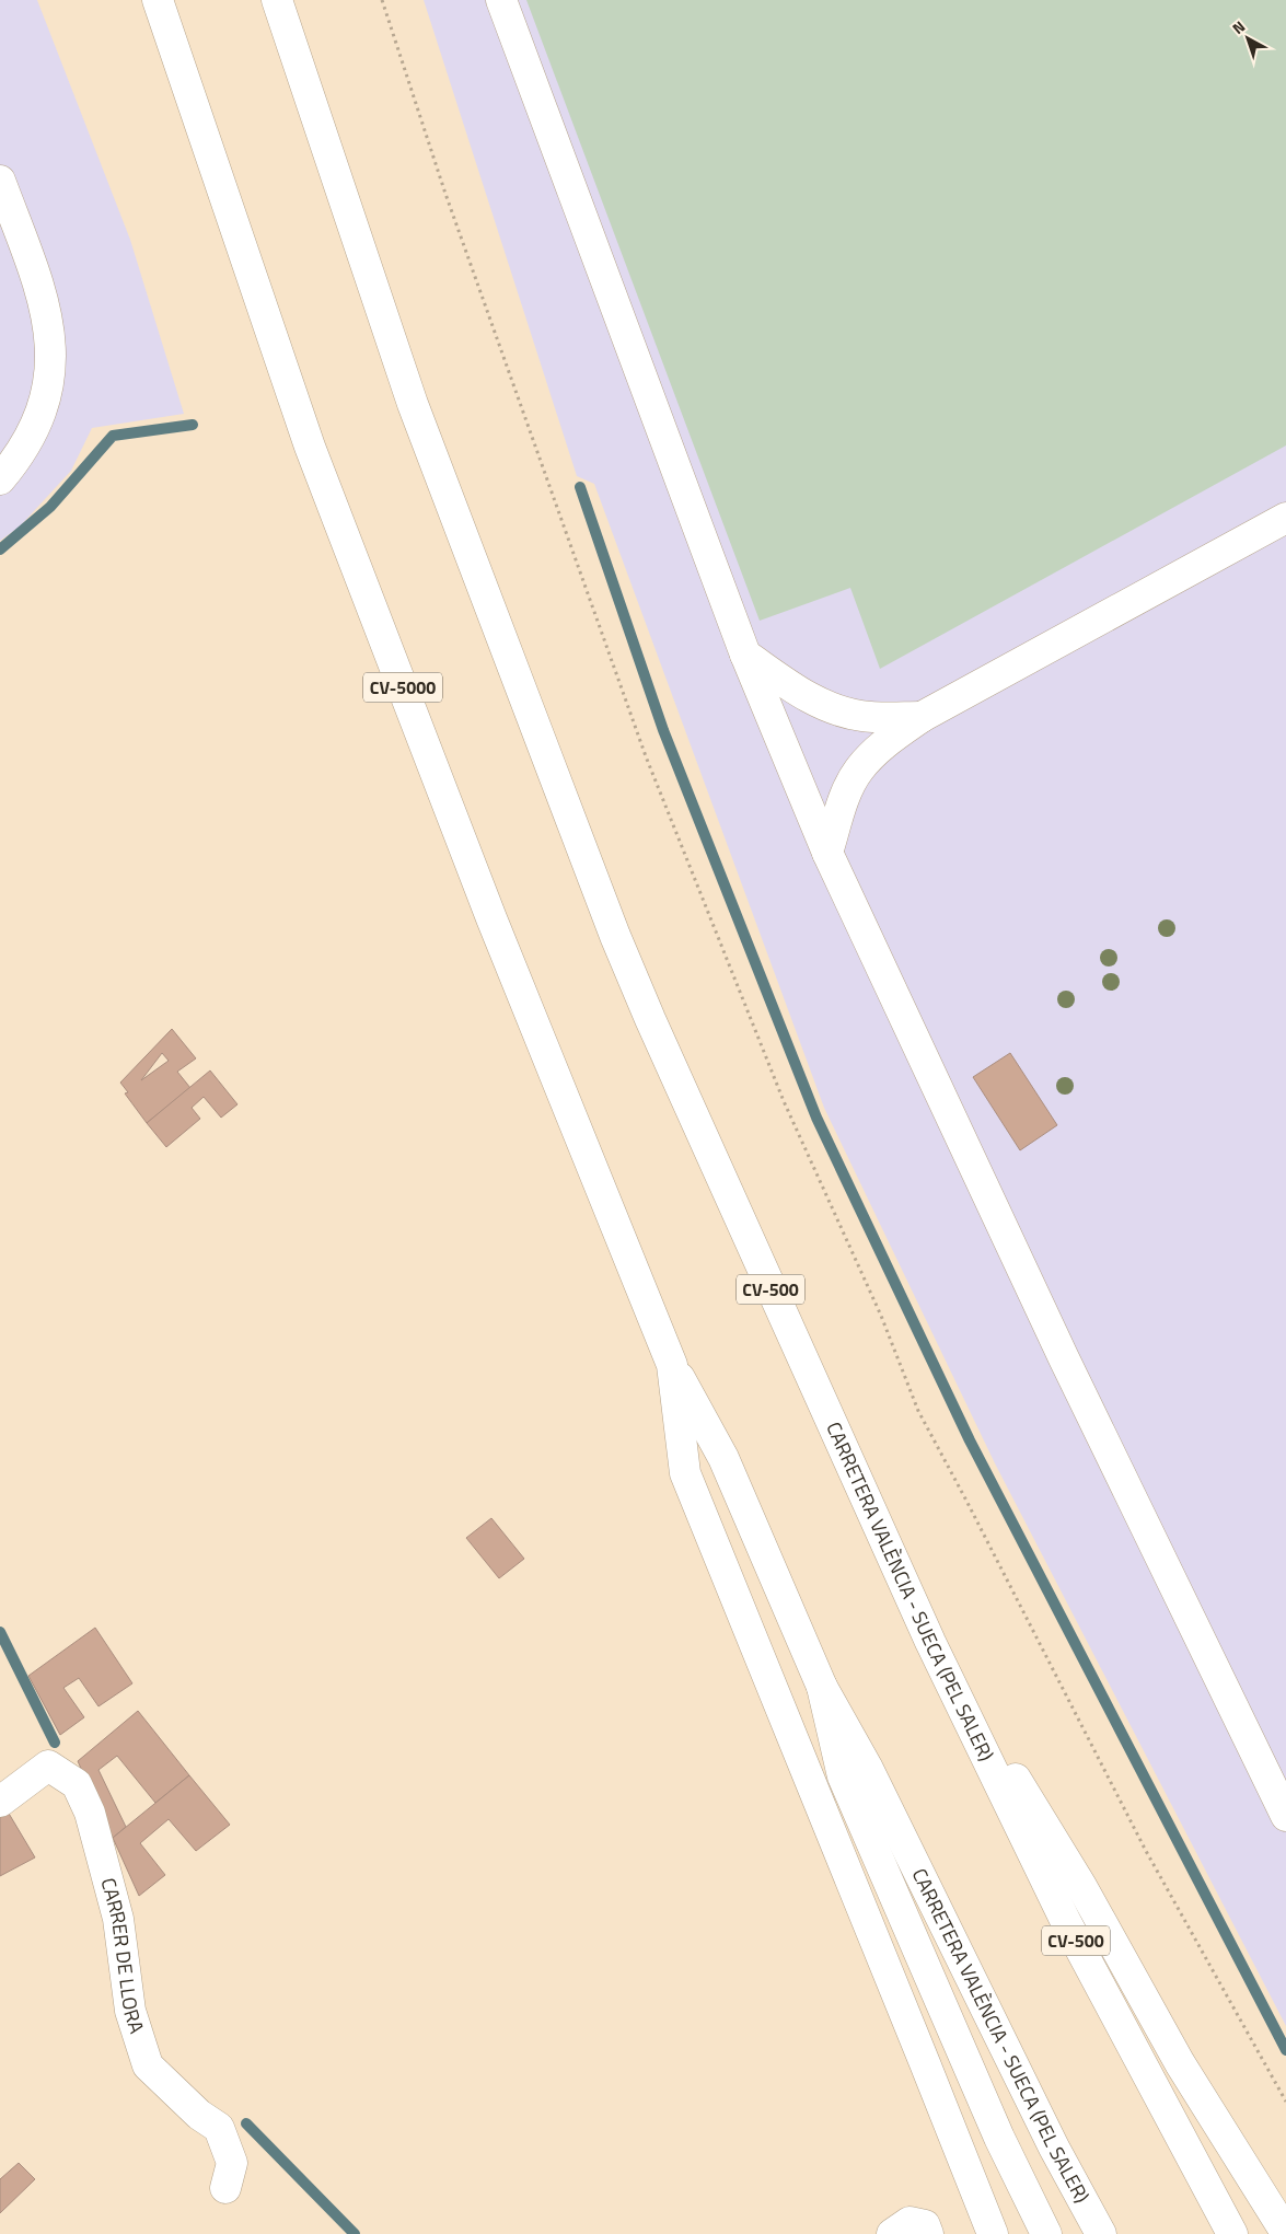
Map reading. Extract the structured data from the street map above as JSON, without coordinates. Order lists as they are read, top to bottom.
{
  "streets": {
    "main road": [
      "CV-5000",
      "CV-500",
      "CARRETERA VALÈNCIA - SUECA (PEL SALER)",
      "CARRER DE LLORA"
    ]
  },
  "crossings": [
    ["CV-5000", "CARRETERA VALÈNCIA - SUECA (PEL SALER)"]
  ],
  "north": "top left"
}
